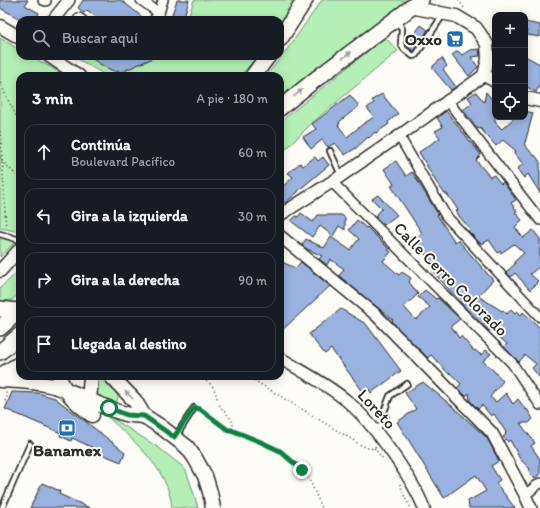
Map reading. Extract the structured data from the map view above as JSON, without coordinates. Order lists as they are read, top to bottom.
{
  "streets": {
    "street": ["Calle Cerro Colorado", "Loreto"]
  },
  "places": {
    "supermarket": ["Oxxo"],
    "bank": ["Banamex"]
  },
  "page": {
    "map_buttons": ["+", "−"],
    "search": "Buscar aquí",
    "heading": ["3 min", "A pie · 180 m"],
    "list": [
      ["Continúa", "Boulevard Pacífico", "60 m"],
      ["Gira a la izquierda", "30 m"],
      ["Gira a la derecha", "90 m"],
      "Llegada al destino"
    ]
  }
}
